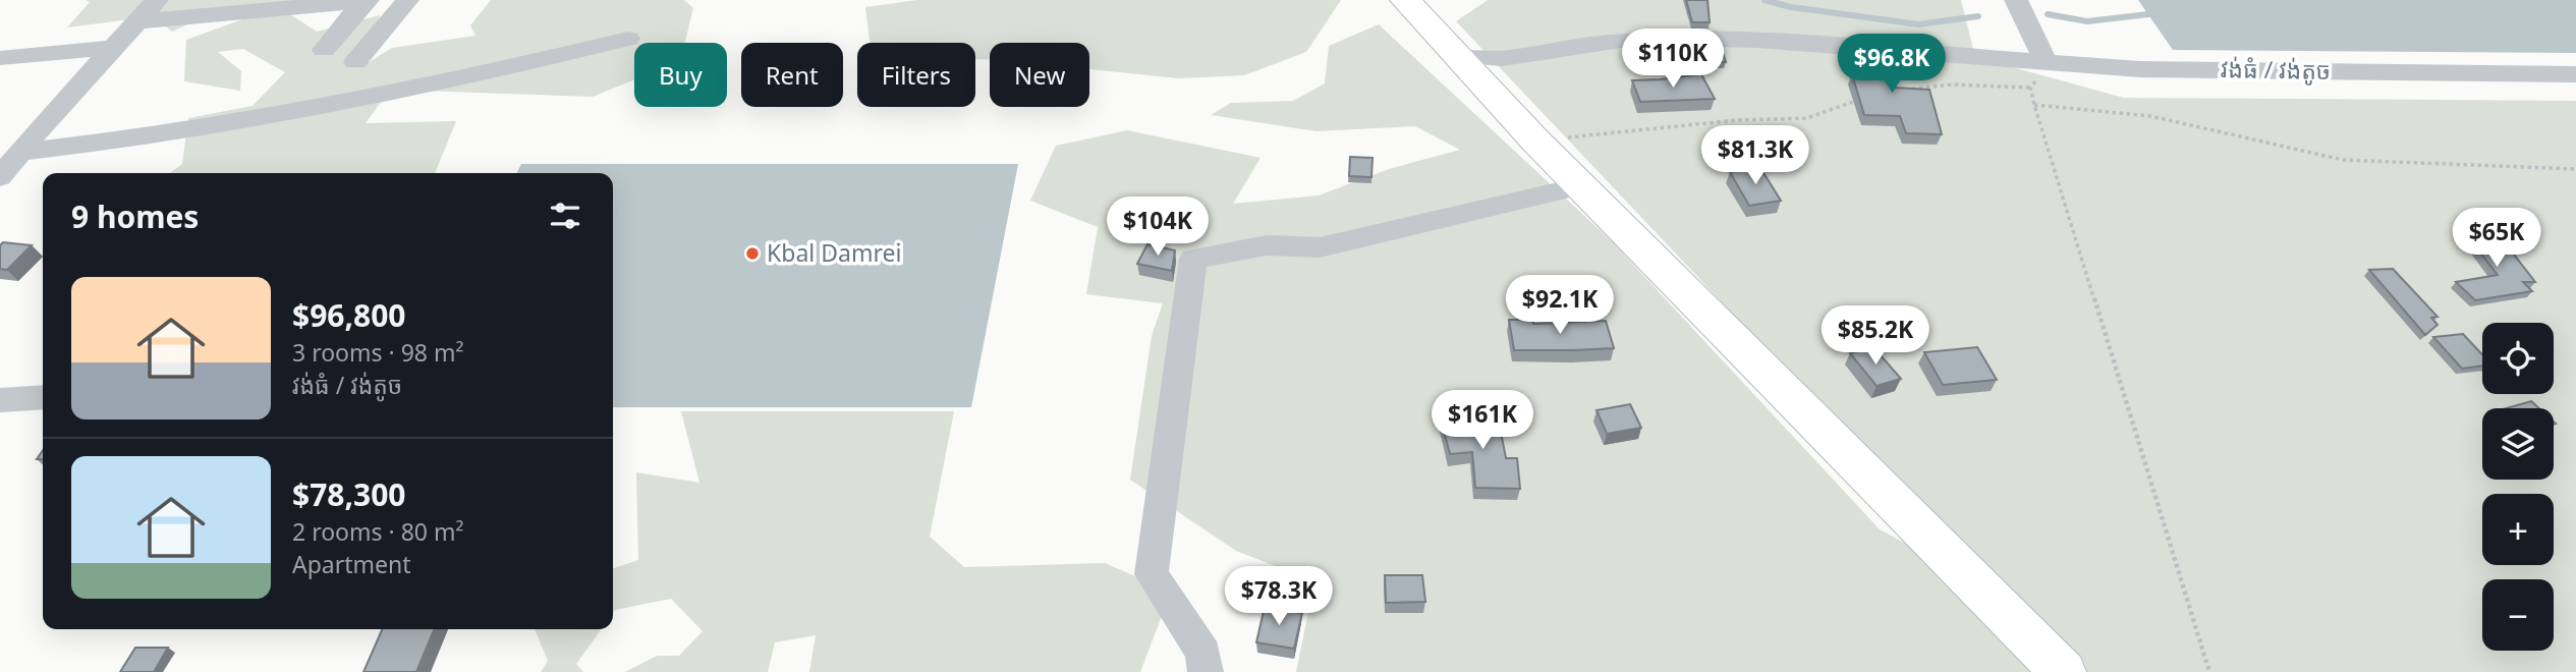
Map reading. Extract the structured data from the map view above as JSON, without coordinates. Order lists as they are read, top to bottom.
{
  "streets": {
    "street": ["វង់ធំ / វង់តូច"]
  },
  "places": ["Kbal Damrei"],
  "page": {
    "price": [
      "$110K",
      "$96.8K",
      "$81.3K",
      "$104K",
      "$65K",
      "$92.1K",
      "$85.2K",
      "$161K",
      "$78.3K"
    ],
    "chip": [
      "Buy",
      "Rent",
      "Filters",
      "New"
    ],
    "heading": "9 homes",
    "list": [
      {
        "name": "$96,800",
        "note": "3 rooms · 98 m² · វង់ធំ / វង់តូច"
      },
      {
        "name": "$78,300",
        "note": "2 rooms · 80 m² · Apartment"
      }
    ],
    "map_buttons": ["+", "−"]
  }
}
